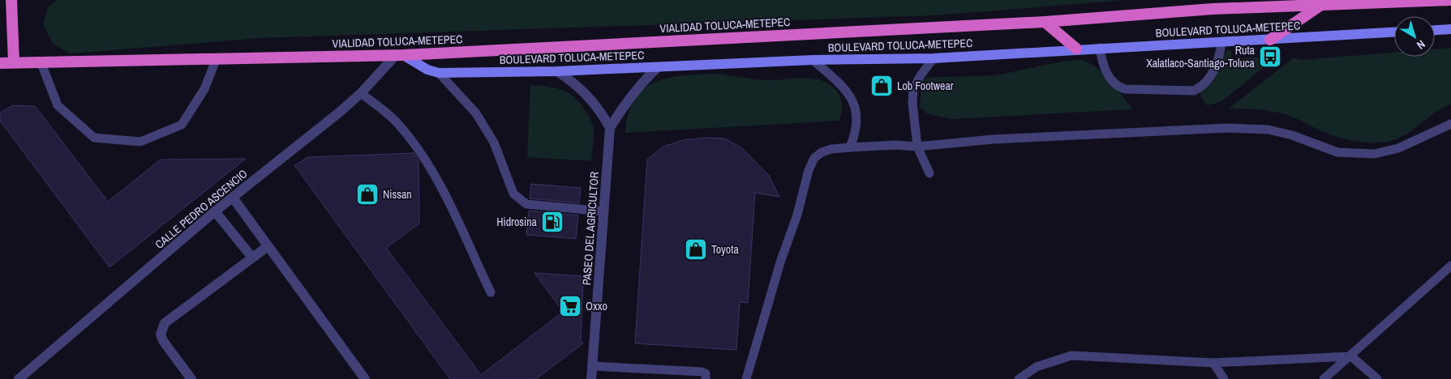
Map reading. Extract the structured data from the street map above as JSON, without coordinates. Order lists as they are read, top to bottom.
{
  "streets": {
    "highway": ["VIALIDAD TOLUCA-METEPEC"],
    "main road": ["BOULEVARD TOLUCA-METEPEC"],
    "street": ["CALLE PEDRO ASCENCIO", "PASEO DEL AGRICULTOR"]
  },
  "crossings": [
    ["VIALIDAD TOLUCA-METEPEC", "BOULEVARD TOLUCA-METEPEC"],
    ["VIALIDAD TOLUCA-METEPEC", "CALLE PEDRO ASCENCIO"],
    ["BOULEVARD TOLUCA-METEPEC", "CALLE PEDRO ASCENCIO"],
    ["BOULEVARD TOLUCA-METEPEC", "PASEO DEL AGRICULTOR"]
  ],
  "places": {
    "bus stop": ["Ruta Xalatlaco-Santiago-Toluca"],
    "shop": ["Lob Footwear", "Nissan", "Toyota"],
    "fuel station": ["Hidrosina"],
    "supermarket": ["Oxxo"]
  },
  "north": "bottom right"
}
